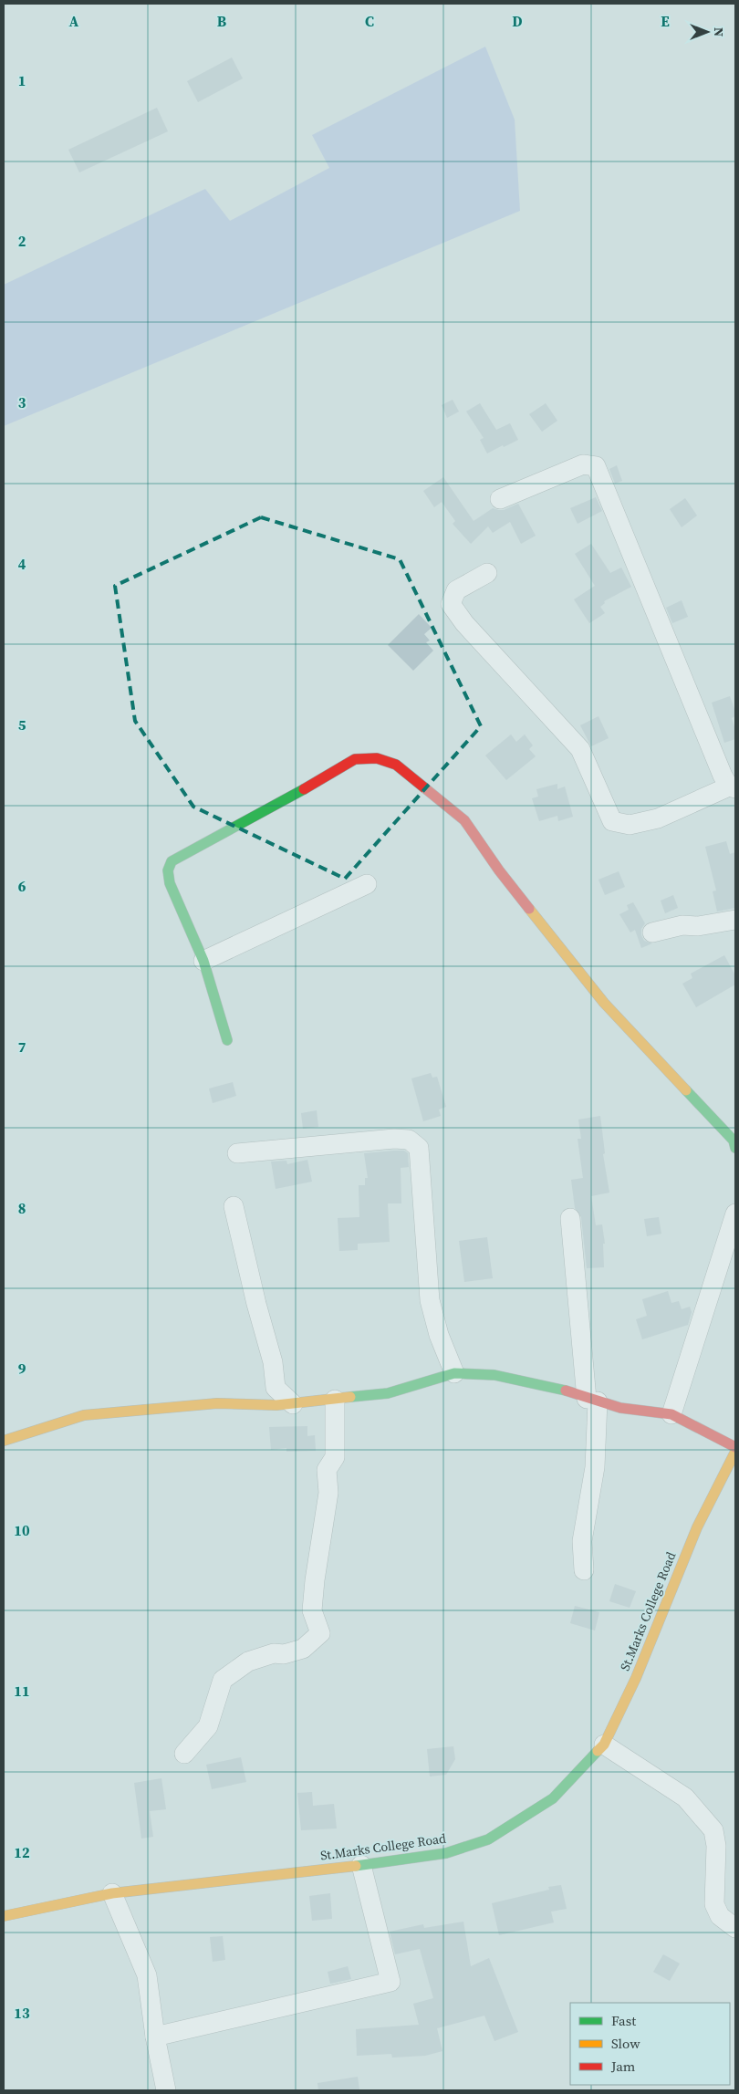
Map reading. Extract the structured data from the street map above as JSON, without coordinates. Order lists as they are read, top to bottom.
{
  "streets": {
    "street": ["St.Marks College Road"]
  },
  "legend": ["Fast", "Slow", "Jam"],
  "north": "right",
  "grid": {
    "columns": [
      "A",
      "B",
      "C",
      "D",
      "E"
    ],
    "rows": [
      "1",
      "2",
      "3",
      "4",
      "5",
      "6",
      "7",
      "8",
      "9",
      "10",
      "11",
      "12",
      "13"
    ]
  }
}
